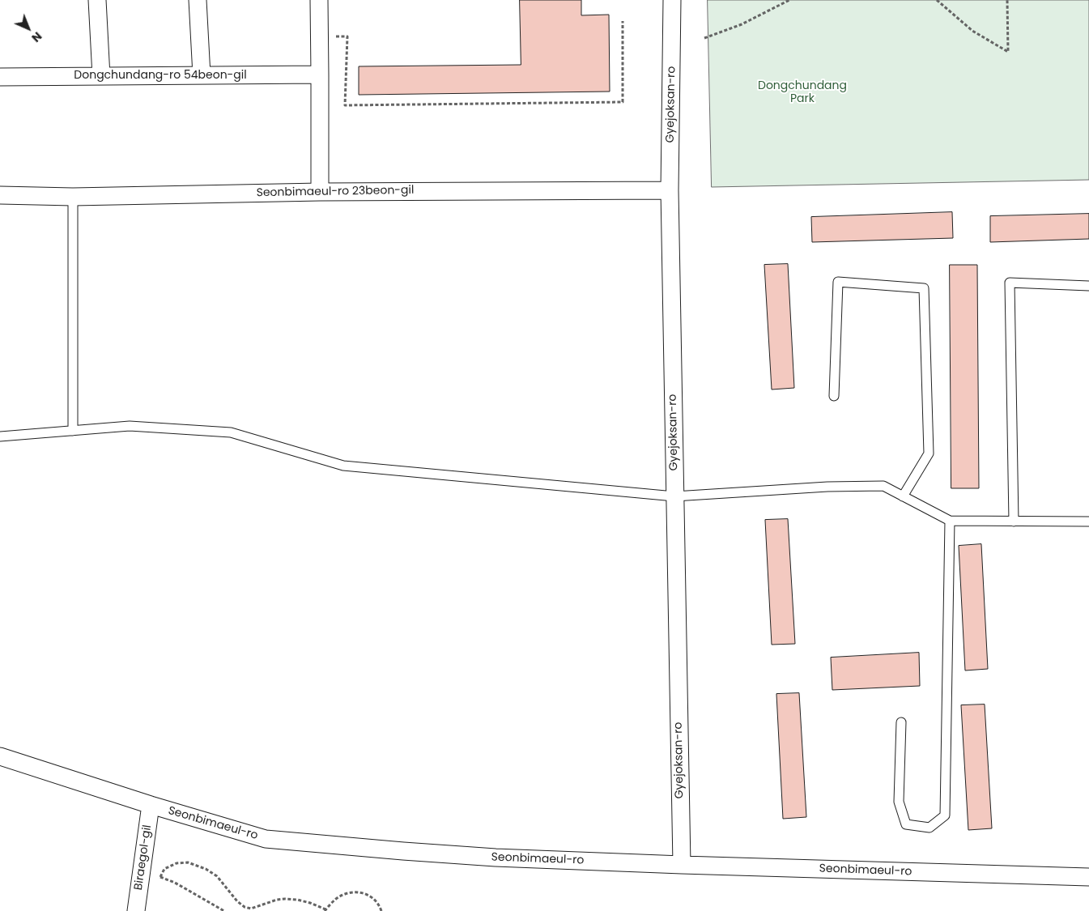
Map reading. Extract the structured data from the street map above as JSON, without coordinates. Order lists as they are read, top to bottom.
{
  "streets": {
    "street": [
      "Dongchundang-ro 54beon-gil",
      "Gyejoksan-ro",
      "Seonbimaeul-ro 23beon-gil",
      "Seonbimaeul-ro",
      "Biraegol-gil"
    ]
  },
  "crossings": [
    ["Gyejoksan-ro", "Seonbimaeul-ro 23beon-gil"],
    ["Gyejoksan-ro", "Seonbimaeul-ro"],
    ["Seonbimaeul-ro", "Biraegol-gil"]
  ],
  "parks": ["Dongchundang Park"],
  "north": "bottom right"
}
